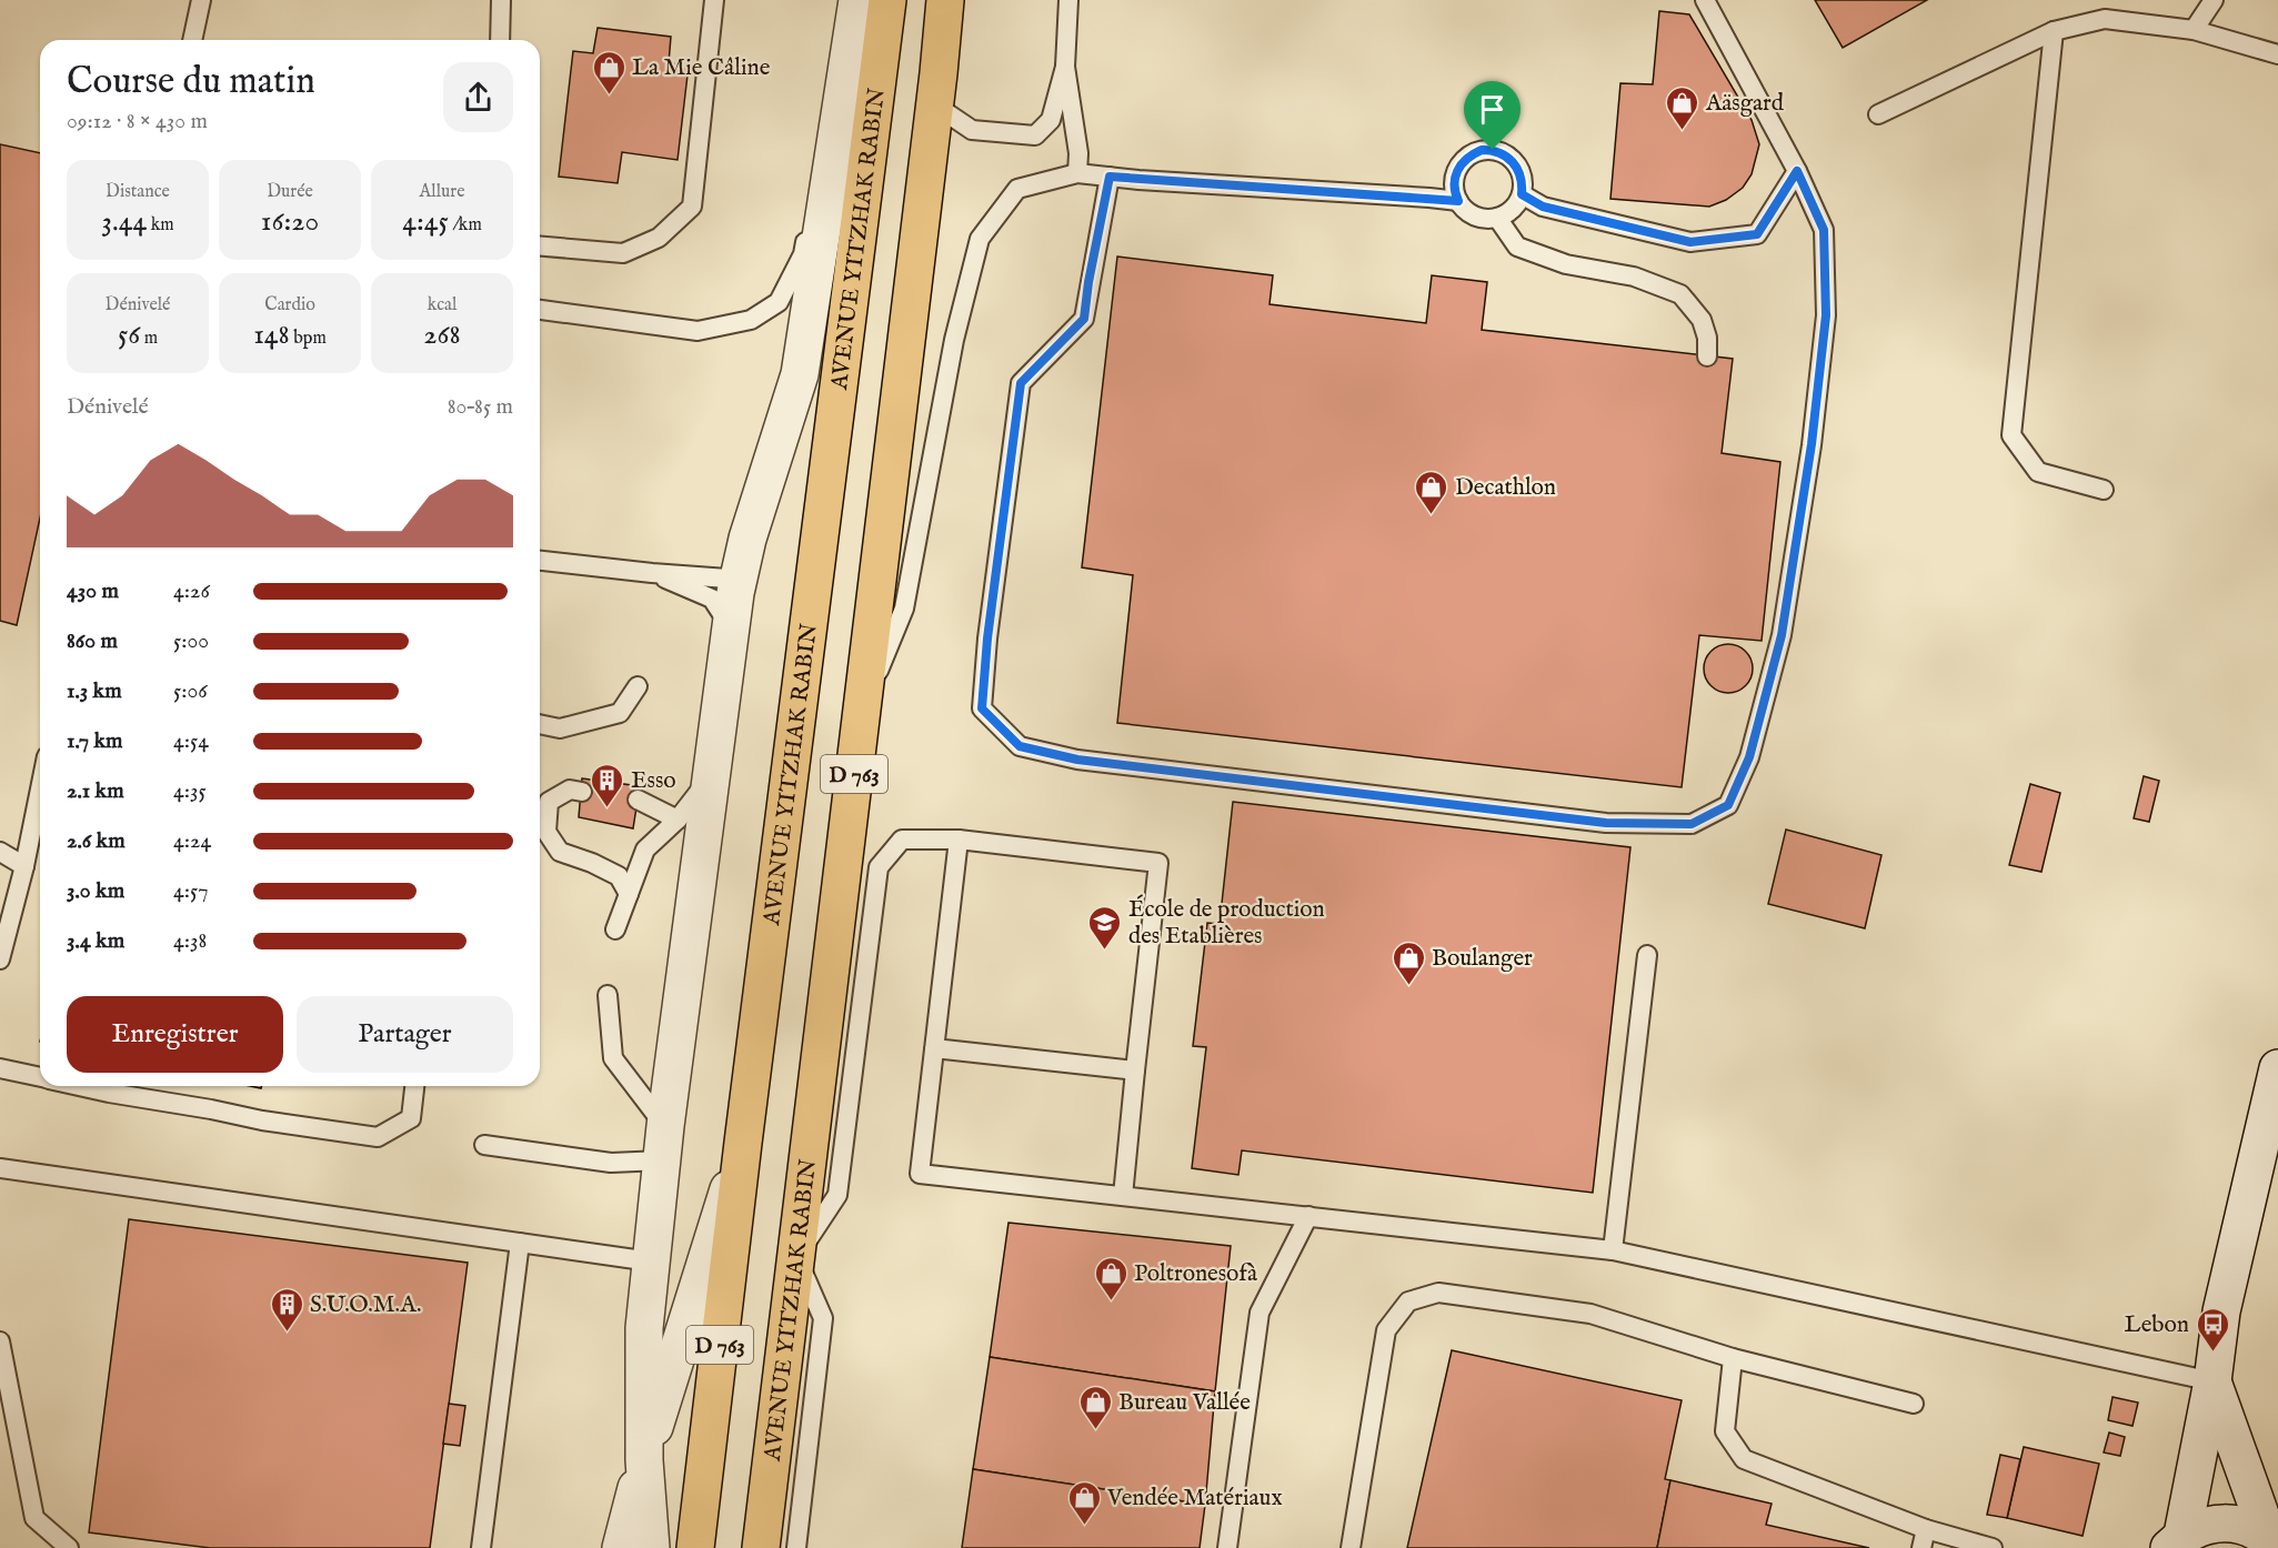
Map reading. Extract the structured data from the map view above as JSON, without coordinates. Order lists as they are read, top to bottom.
{
  "streets": {
    "main road": ["AVENUE YITZHAK RABIN", "D 763"]
  },
  "places": {
    "shop": [
      "La Mie Câline",
      "Aäsgard",
      "Decathlon",
      "Boulanger",
      "Poltronesofà",
      "Bureau Vallée",
      "Vendée Matériaux"
    ],
    "building": ["Esso", "S.U.O.M.A."],
    "school or university": ["École de production des Etablières"],
    "bus stop": ["Lebon"]
  },
  "page": {
    "heading": ["Course du matin", "09:12 · 8 × 430 m"],
    "stats": [
      ["Distance", "3.44 km"],
      ["Durée", "16:20"],
      ["Allure", "4:45 /km"],
      ["Dénivelé", "56 m"],
      ["Cardio", "148 bpm"],
      ["kcal", "268"]
    ],
    "chart": ["Dénivelé", "80–85 m"],
    "list": [
      {
        "name": "430 m",
        "note": "4:26"
      },
      {
        "name": "860 m",
        "note": "5:00"
      },
      {
        "name": "1.3 km",
        "note": "5:06"
      },
      {
        "name": "1.7 km",
        "note": "4:54"
      },
      {
        "name": "2.1 km",
        "note": "4:35"
      },
      {
        "name": "2.6 km",
        "note": "4:24"
      },
      {
        "name": "3.0 km",
        "note": "4:57"
      },
      {
        "name": "3.4 km",
        "note": "4:38"
      }
    ],
    "buttons": ["Enregistrer", "Partager"]
  }
}
